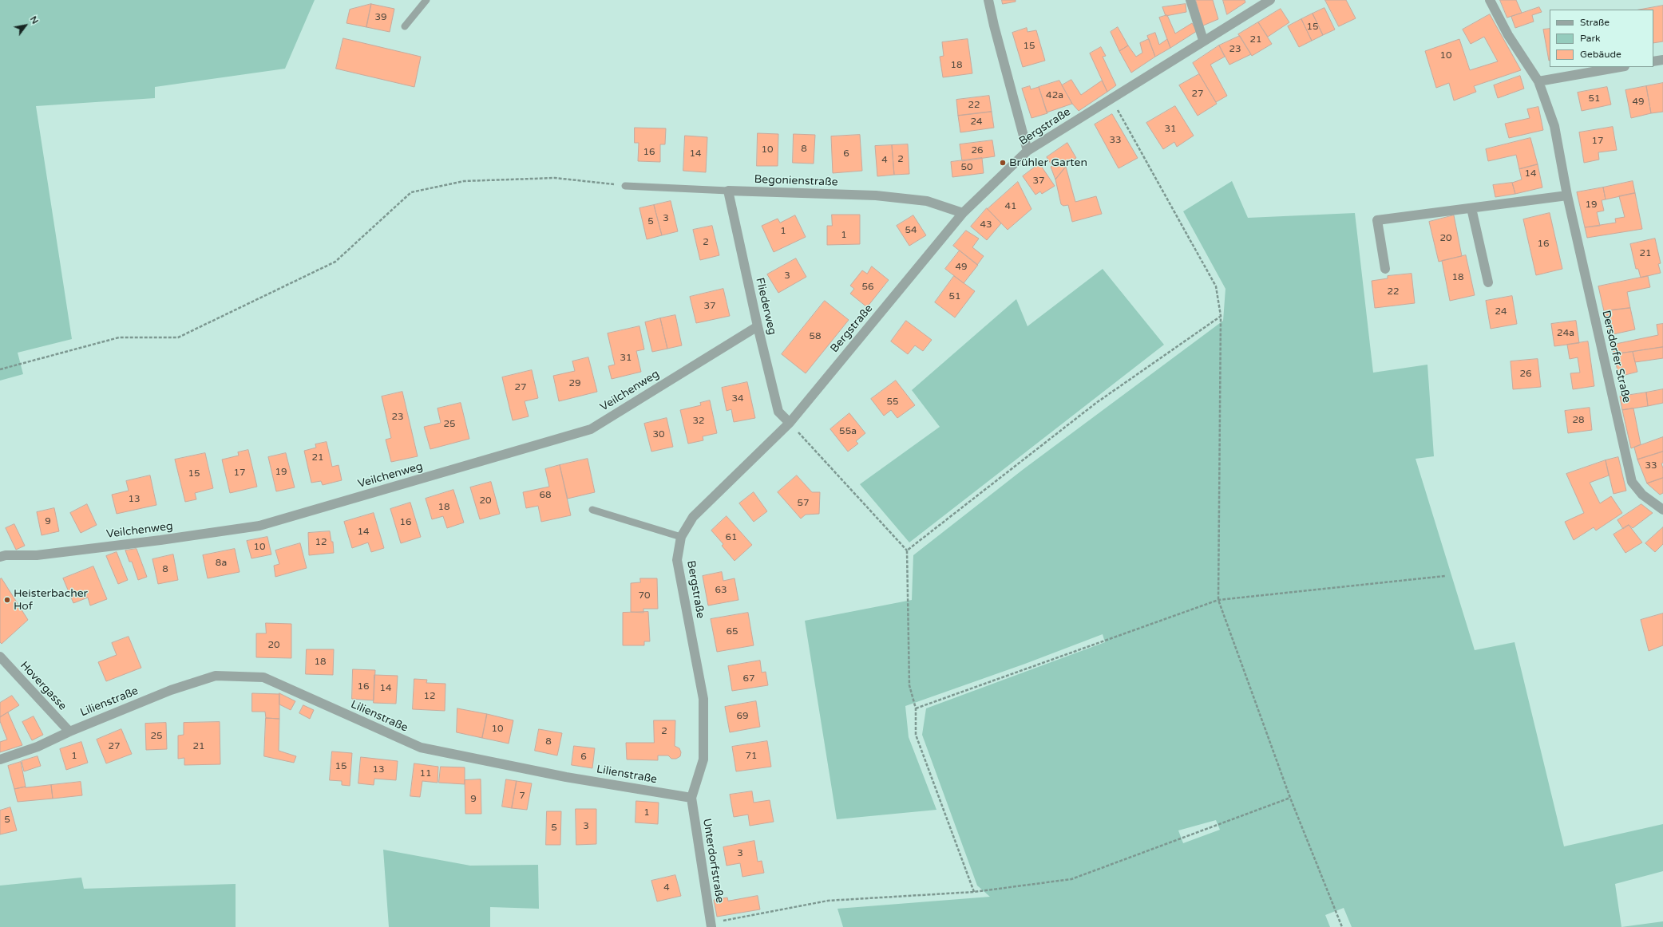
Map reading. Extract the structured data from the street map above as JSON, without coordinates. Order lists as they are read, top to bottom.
{
  "streets": {
    "street": [
      "Bergstraße",
      "Begonienstraße",
      "Fliederweg",
      "Dersdorfer Straße",
      "Veilchenweg",
      "Hovergasse",
      "Lilienstraße",
      "Unterdorfstraße"
    ]
  },
  "crossings": [
    ["Bergstraße", "Begonienstraße"],
    ["Bergstraße", "Fliederweg"],
    ["Bergstraße", "Lilienstraße"],
    ["Bergstraße", "Unterdorfstraße"],
    ["Begonienstraße", "Fliederweg"],
    ["Fliederweg", "Veilchenweg"],
    ["Hovergasse", "Lilienstraße"],
    ["Lilienstraße", "Unterdorfstraße"]
  ],
  "places": ["Brühler Garten", "Heisterbacher Hof"],
  "house_numbers": [
    "39",
    "15",
    "21",
    "15",
    "23",
    "10",
    "18",
    "27",
    "42a",
    "51",
    "49",
    "22",
    "24",
    "31",
    "33",
    "17",
    "8",
    "10",
    "26",
    "16",
    "14",
    "6",
    "2",
    "4",
    "50",
    "14",
    "37",
    "19",
    "41",
    "3",
    "5",
    "43",
    "54",
    "1",
    "1",
    "20",
    "2",
    "16",
    "21",
    "49",
    "3",
    "18",
    "56",
    "22",
    "51",
    "37",
    "24",
    "24a",
    "58",
    "31",
    "26",
    "29",
    "27",
    "34",
    "55",
    "23",
    "28",
    "32",
    "25",
    "55a",
    "30",
    "21",
    "33",
    "19",
    "17",
    "15",
    "68",
    "13",
    "20",
    "57",
    "18",
    "9",
    "16",
    "14",
    "61",
    "12",
    "10",
    "8a",
    "8",
    "63",
    "70",
    "65",
    "20",
    "18",
    "67",
    "16",
    "14",
    "12",
    "69",
    "10",
    "2",
    "25",
    "8",
    "27",
    "21",
    "1",
    "71",
    "6",
    "15",
    "13",
    "11",
    "7",
    "9",
    "1",
    "5",
    "3",
    "5",
    "3",
    "4"
  ],
  "legend": ["Straße", "Park", "Gebäude"],
  "north": "top right"
}
